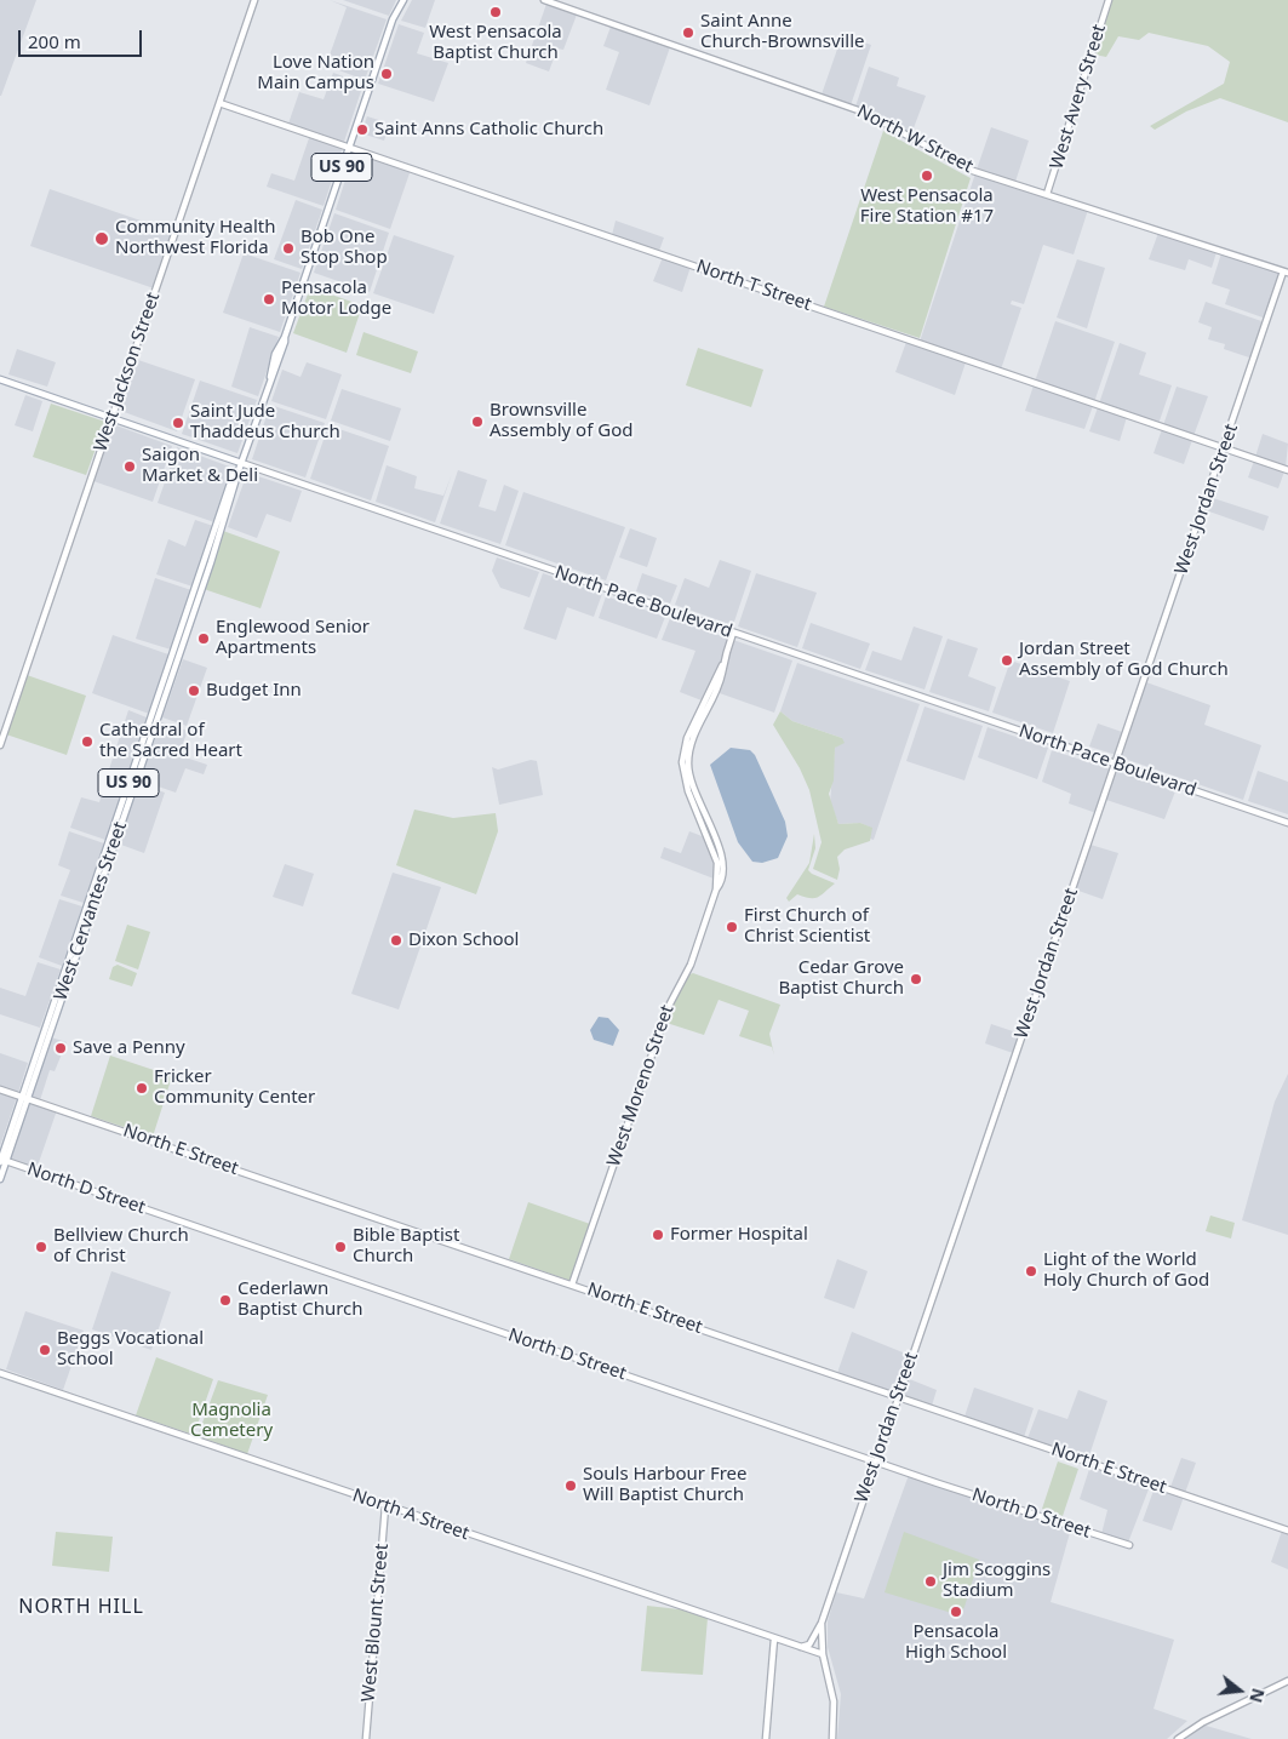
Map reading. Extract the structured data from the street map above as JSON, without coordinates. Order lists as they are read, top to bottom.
{
  "streets": {
    "street": [
      "West Avery Street",
      "North W Street",
      "US 90",
      "North T Street",
      "West Jackson Street",
      "West Jordan Street",
      "North Pace Boulevard",
      "West Cervantes Street",
      "West Moreno Street",
      "North E Street",
      "North D Street",
      "North A Street",
      "West Blount Street"
    ]
  },
  "crossings": [
    ["West Avery Street", "North W Street"],
    ["North W Street", "West Jordan Street"],
    ["North T Street", "West Jackson Street"],
    ["North T Street", "West Jordan Street"],
    ["North T Street", "West Cervantes Street"],
    ["West Jackson Street", "North Pace Boulevard"],
    ["West Jordan Street", "North Pace Boulevard"],
    ["West Jordan Street", "North E Street"],
    ["West Jordan Street", "North D Street"],
    ["West Jordan Street", "North A Street"],
    ["North Pace Boulevard", "West Cervantes Street"],
    ["North Pace Boulevard", "West Moreno Street"],
    ["West Cervantes Street", "North E Street"],
    ["West Cervantes Street", "North D Street"],
    ["West Moreno Street", "North E Street"],
    ["North A Street", "West Blount Street"]
  ],
  "districts": ["NORTH HILL"],
  "parks": ["Magnolia Cemetery"],
  "places": [
    "West Pensacola Baptist Church",
    "Saint Anne Church-Brownsville",
    "Love Nation Main Campus",
    "Saint Anns Catholic Church",
    "West Pensacola Fire Station #17",
    "Community Health Northwest Florida",
    "Bob One Stop Shop",
    "Pensacola Motor Lodge",
    "Brownsville Assembly of God",
    "Saint Jude Thaddeus Church",
    "Saigon Market & Deli",
    "Englewood Senior Apartments",
    "Jordan Street Assembly of God Church",
    "Budget Inn",
    "Cathedral of the Sacred Heart",
    "First Church of Christ Scientist",
    "Dixon School",
    "Cedar Grove Baptist Church",
    "Save a Penny",
    "Fricker Community Center",
    "Former Hospital",
    "Bellview Church of Christ",
    "Bible Baptist Church",
    "Light of the World Holy Church of God",
    "Cederlawn Baptist Church",
    "Beggs Vocational School",
    "Souls Harbour Free Will Baptist Church",
    "Jim Scoggins Stadium",
    "Pensacola High School"
  ],
  "scale_bar": "200 m",
  "north": "right"
}
